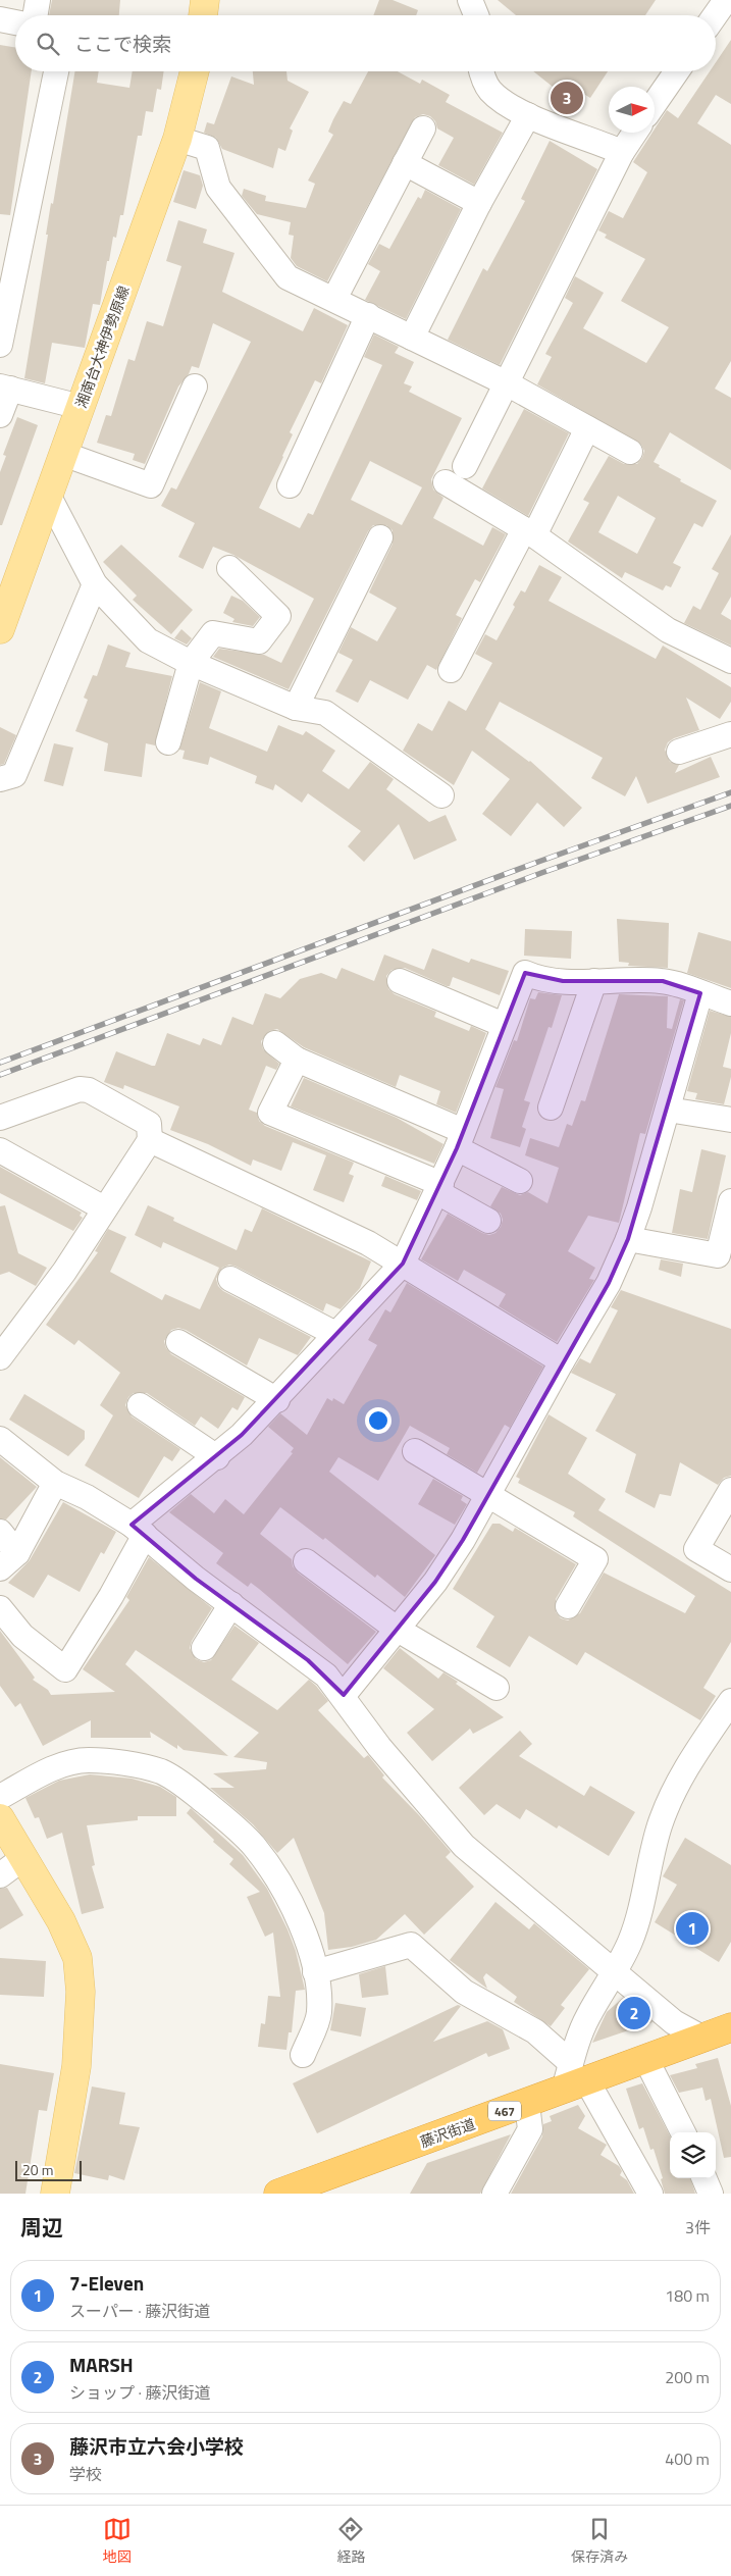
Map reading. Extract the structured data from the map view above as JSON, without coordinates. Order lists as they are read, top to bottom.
{
  "streets": {
    "highway": ["467", "藤沢街道"],
    "main road": ["湘南台大神伊勢原線"]
  },
  "scale_bar": "20 m",
  "north": "right",
  "page": {
    "search": "ここで検索",
    "pins": ["3", "1", "2"],
    "scale": "20 m",
    "heading": ["周辺", "3件"],
    "list": [
      {
        "mark": "1",
        "name": "7-Eleven",
        "note": "スーパー · 藤沢街道",
        "value": "180 m"
      },
      {
        "mark": "2",
        "name": "MARSH",
        "note": "ショップ · 藤沢街道",
        "value": "200 m"
      },
      {
        "mark": "3",
        "name": "藤沢市立六会小学校",
        "note": "学校",
        "value": "400 m"
      }
    ],
    "nav": ["地図", "経路", "保存済み"]
  }
}
